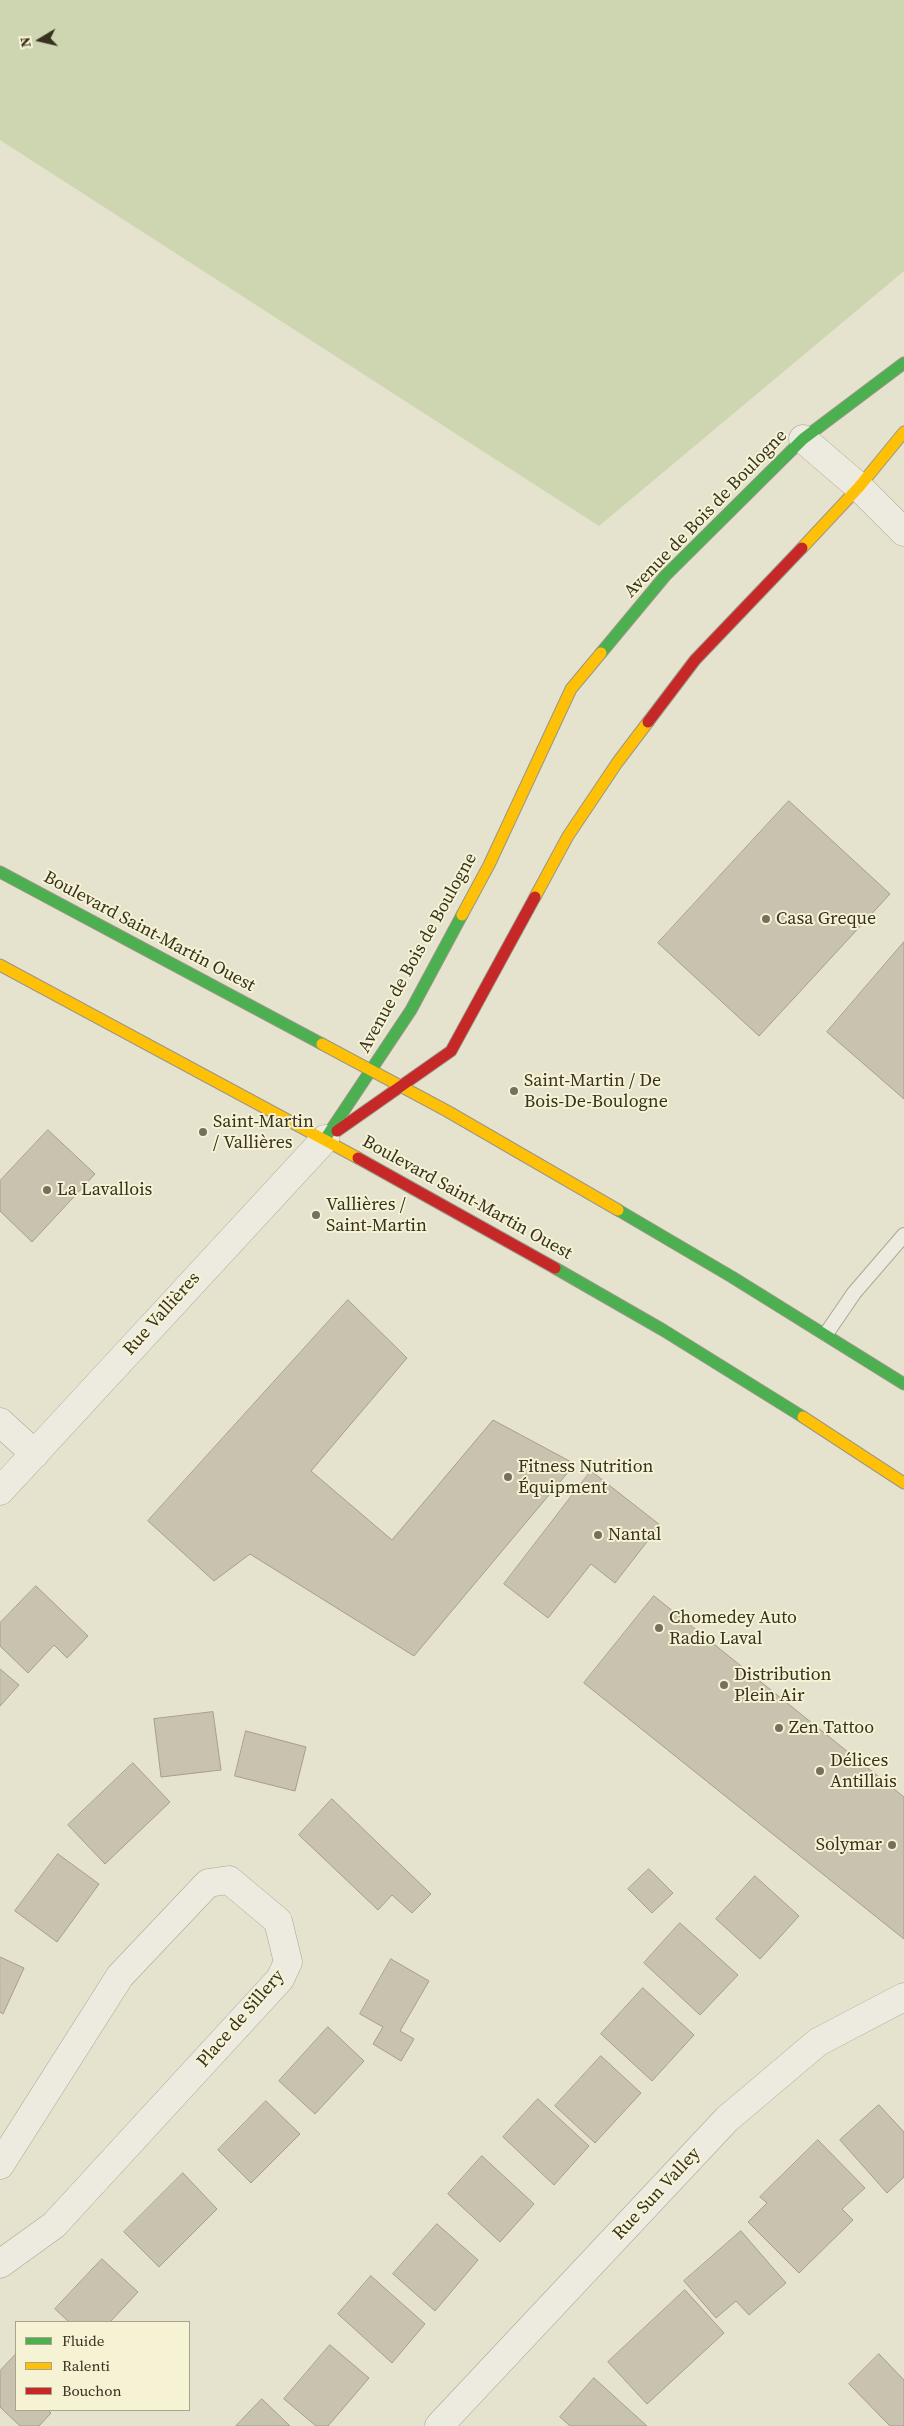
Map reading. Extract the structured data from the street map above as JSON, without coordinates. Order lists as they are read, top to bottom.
{
  "streets": {
    "main road": ["Avenue de Bois de Boulogne", "Boulevard Saint-Martin Ouest"],
    "street": ["Rue Vallières", "Place de Sillery", "Rue Sun Valley"]
  },
  "crossings": [
    ["Avenue de Bois de Boulogne", "Boulevard Saint-Martin Ouest"],
    ["Avenue de Bois de Boulogne", "Rue Vallières"],
    ["Boulevard Saint-Martin Ouest", "Rue Vallières"]
  ],
  "places": [
    "Casa Greque",
    "Saint-Martin / De Bois-De-Boulogne",
    "Saint-Martin / Vallières",
    "La Lavallois",
    "Vallières / Saint-Martin",
    "Fitness Nutrition Équipment",
    "Nantal",
    "Chomedey Auto Radio Laval",
    "Distribution Plein Air",
    "Zen Tattoo",
    "Délices Antillais",
    "Solymar"
  ],
  "legend": ["Fluide", "Ralenti", "Bouchon"],
  "north": "left"
}
